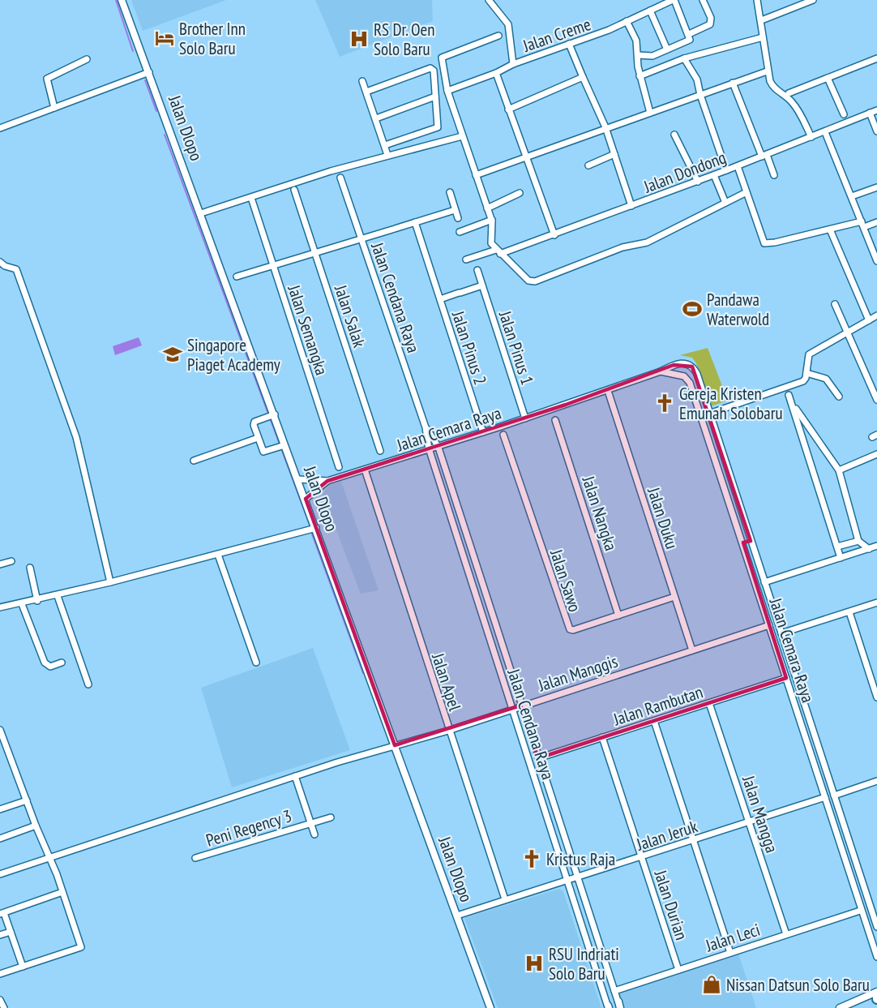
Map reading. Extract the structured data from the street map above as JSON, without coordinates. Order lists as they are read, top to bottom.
{
  "streets": {
    "street": [
      "Jalan Creme",
      "Jalan Dlopo",
      "Jalan Dondong",
      "Jalan Cendana Raya",
      "Jalan Salak",
      "Jalan Semangka",
      "Jalan Pinus 2",
      "Jalan Pinus 1",
      "Jalan Cemara Raya",
      "Jalan Nangka",
      "Jalan Duku",
      "Jalan Sawo",
      "Jalan Manggis",
      "Jalan Apel",
      "Jalan Rambutan",
      "Jalan Mangga",
      "Peni Regency 3",
      "Jalan Jeruk",
      "Jalan Durian",
      "Jalan Leci"
    ]
  },
  "crossings": [
    ["Jalan Dlopo", "Jalan Manggis"],
    ["Jalan Cendana Raya", "Jalan Cemara Raya"],
    ["Jalan Cendana Raya", "Jalan Manggis"],
    ["Jalan Cendana Raya", "Jalan Rambutan"],
    ["Jalan Cendana Raya", "Jalan Jeruk"],
    ["Jalan Cendana Raya", "Jalan Leci"],
    ["Jalan Pinus 2", "Jalan Pinus 1"],
    ["Jalan Pinus 2", "Jalan Cemara Raya"],
    ["Jalan Pinus 1", "Jalan Cemara Raya"],
    ["Jalan Cemara Raya", "Jalan Manggis"],
    ["Jalan Cemara Raya", "Jalan Rambutan"],
    ["Jalan Cemara Raya", "Jalan Jeruk"],
    ["Jalan Nangka", "Jalan Sawo"],
    ["Jalan Duku", "Jalan Sawo"],
    ["Jalan Duku", "Jalan Manggis"],
    ["Jalan Manggis", "Jalan Apel"],
    ["Jalan Manggis", "Peni Regency 3"],
    ["Jalan Apel", "Jalan Jeruk"],
    ["Jalan Rambutan", "Jalan Mangga"],
    ["Jalan Rambutan", "Jalan Durian"],
    ["Jalan Mangga", "Jalan Jeruk"],
    ["Jalan Mangga", "Jalan Leci"],
    ["Jalan Jeruk", "Jalan Durian"],
    ["Jalan Durian", "Jalan Leci"]
  ],
  "places": {
    "hotel": ["Brother Inn Solo Baru"],
    "hospital": ["RS Dr. Oen Solo Baru", "RSU Indriati Solo Baru"],
    "sports": ["Pandawa Waterwold"],
    "school or university": ["Singapore Piaget Academy"],
    "church": ["Gereja Kristen Emunah Solobaru", "Kristus Raja"],
    "shop": ["Nissan Datsun Solo Baru"]
  }
}
